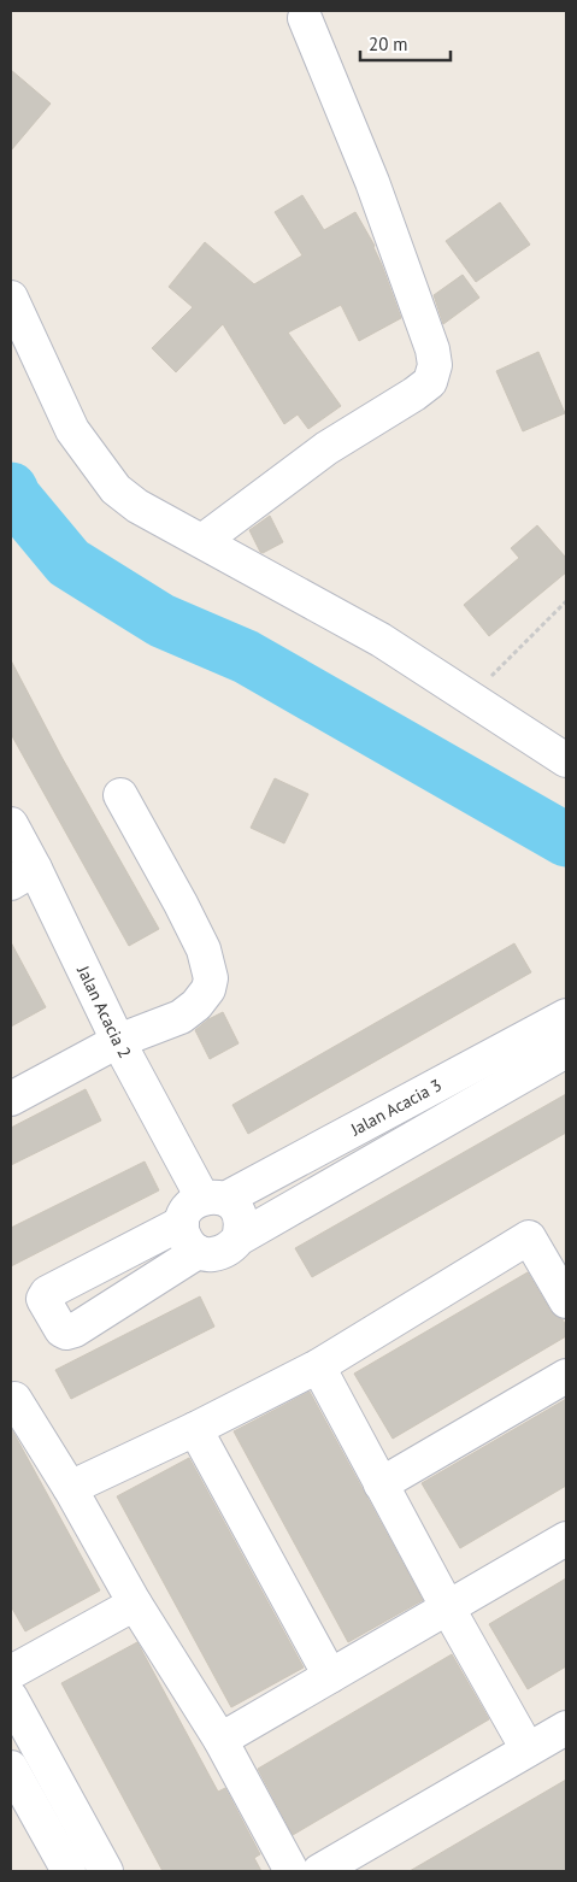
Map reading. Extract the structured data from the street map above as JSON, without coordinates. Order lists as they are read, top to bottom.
{
  "streets": {
    "street": ["Jalan Acacia 2", "Jalan Acacia 3"]
  },
  "crossings": [
    ["Jalan Acacia 2", "Jalan Acacia 3"]
  ],
  "scale_bar": "20 m"
}
